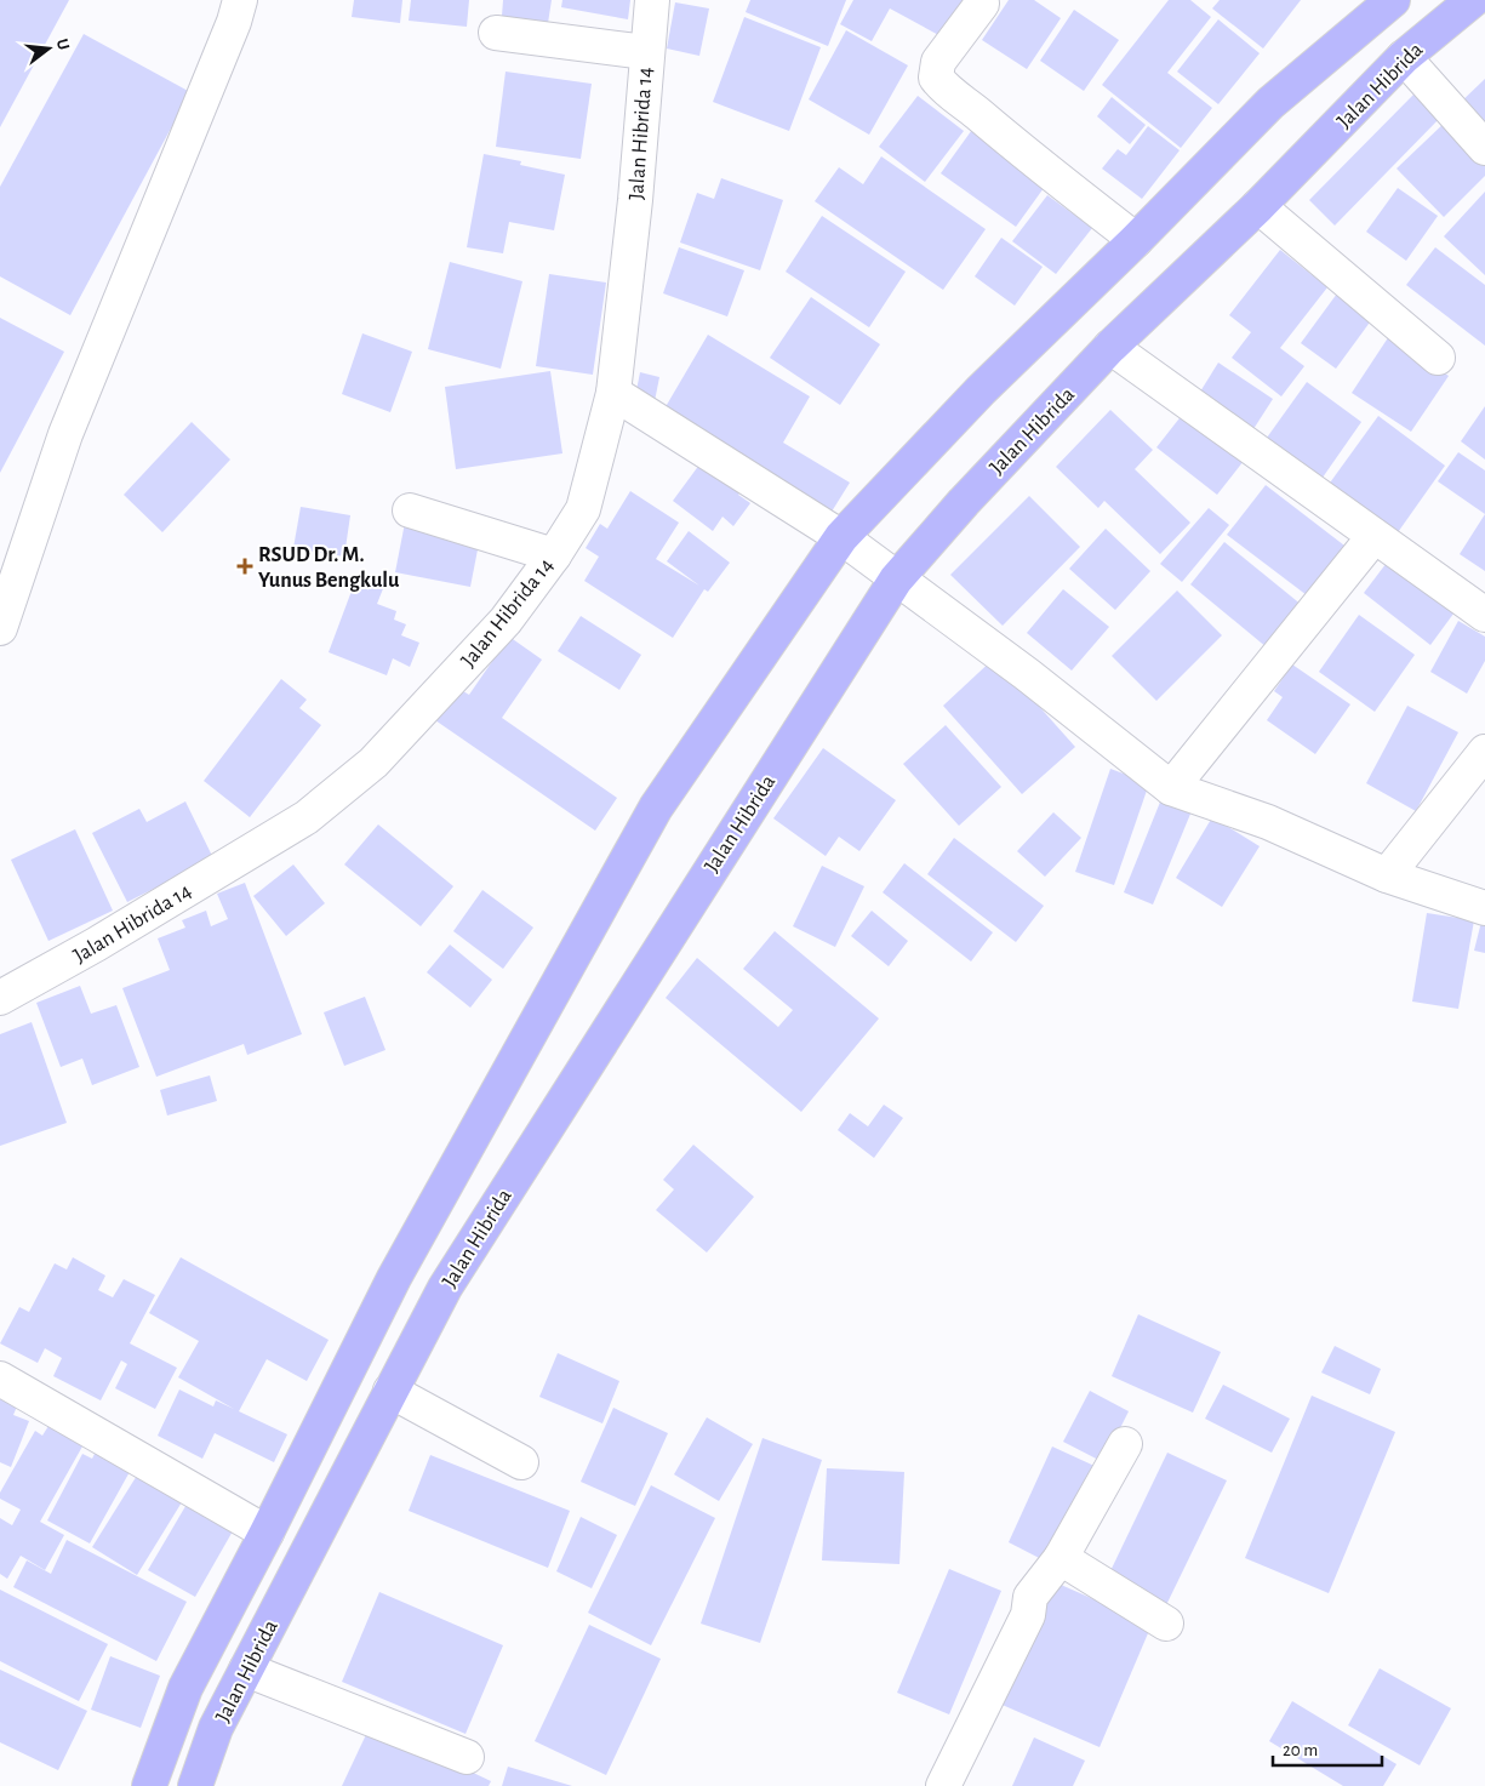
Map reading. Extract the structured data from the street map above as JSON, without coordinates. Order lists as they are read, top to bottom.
{
  "streets": {
    "main road": ["Jalan Hibrida"],
    "street": ["Jalan Hibrida 14"]
  },
  "places": {
    "health": ["RSUD Dr. M. Yunus Bengkulu"]
  },
  "scale_bar": "20 m",
  "north": "right"
}
